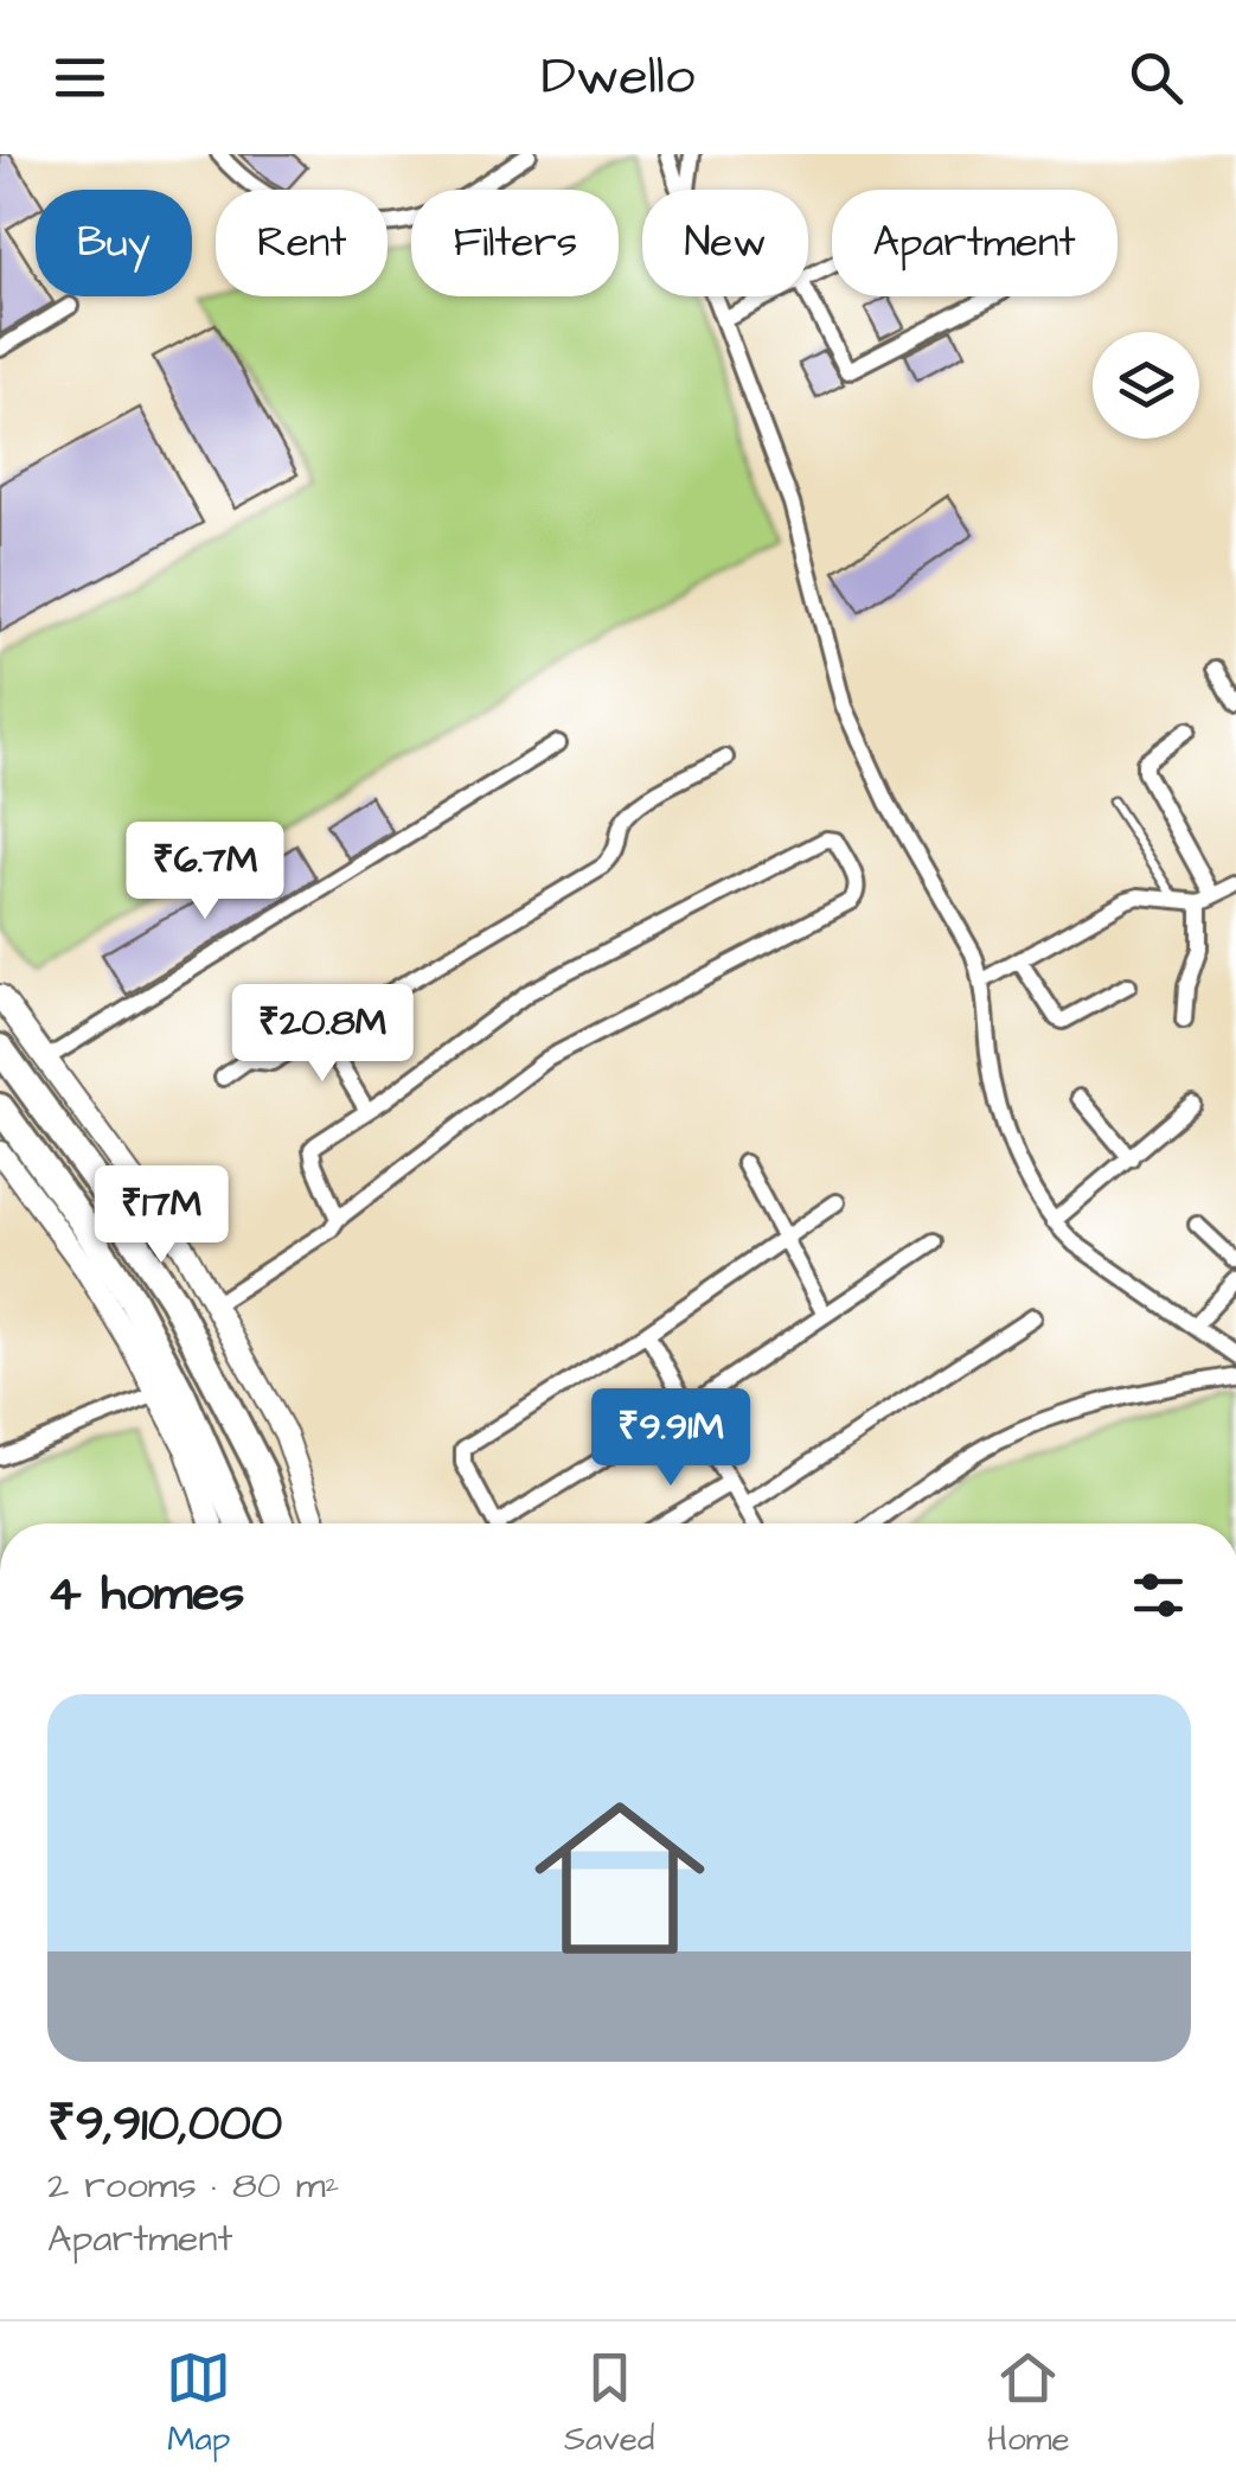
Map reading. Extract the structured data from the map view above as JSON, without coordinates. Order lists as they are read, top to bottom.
{
  "page": {
    "header": "Dwello",
    "chip": [
      "Buy",
      "Rent",
      "Filters",
      "New",
      "Apartment"
    ],
    "price": [
      "₹6.7M",
      "₹20.8M",
      "₹17M",
      "₹9.91M"
    ],
    "heading": "4 homes",
    "list": [
      {
        "name": "₹9,910,000",
        "note": "2 rooms · 80 m² · Apartment"
      }
    ],
    "tabs": ["Map", "Saved", "Home"]
  }
}
